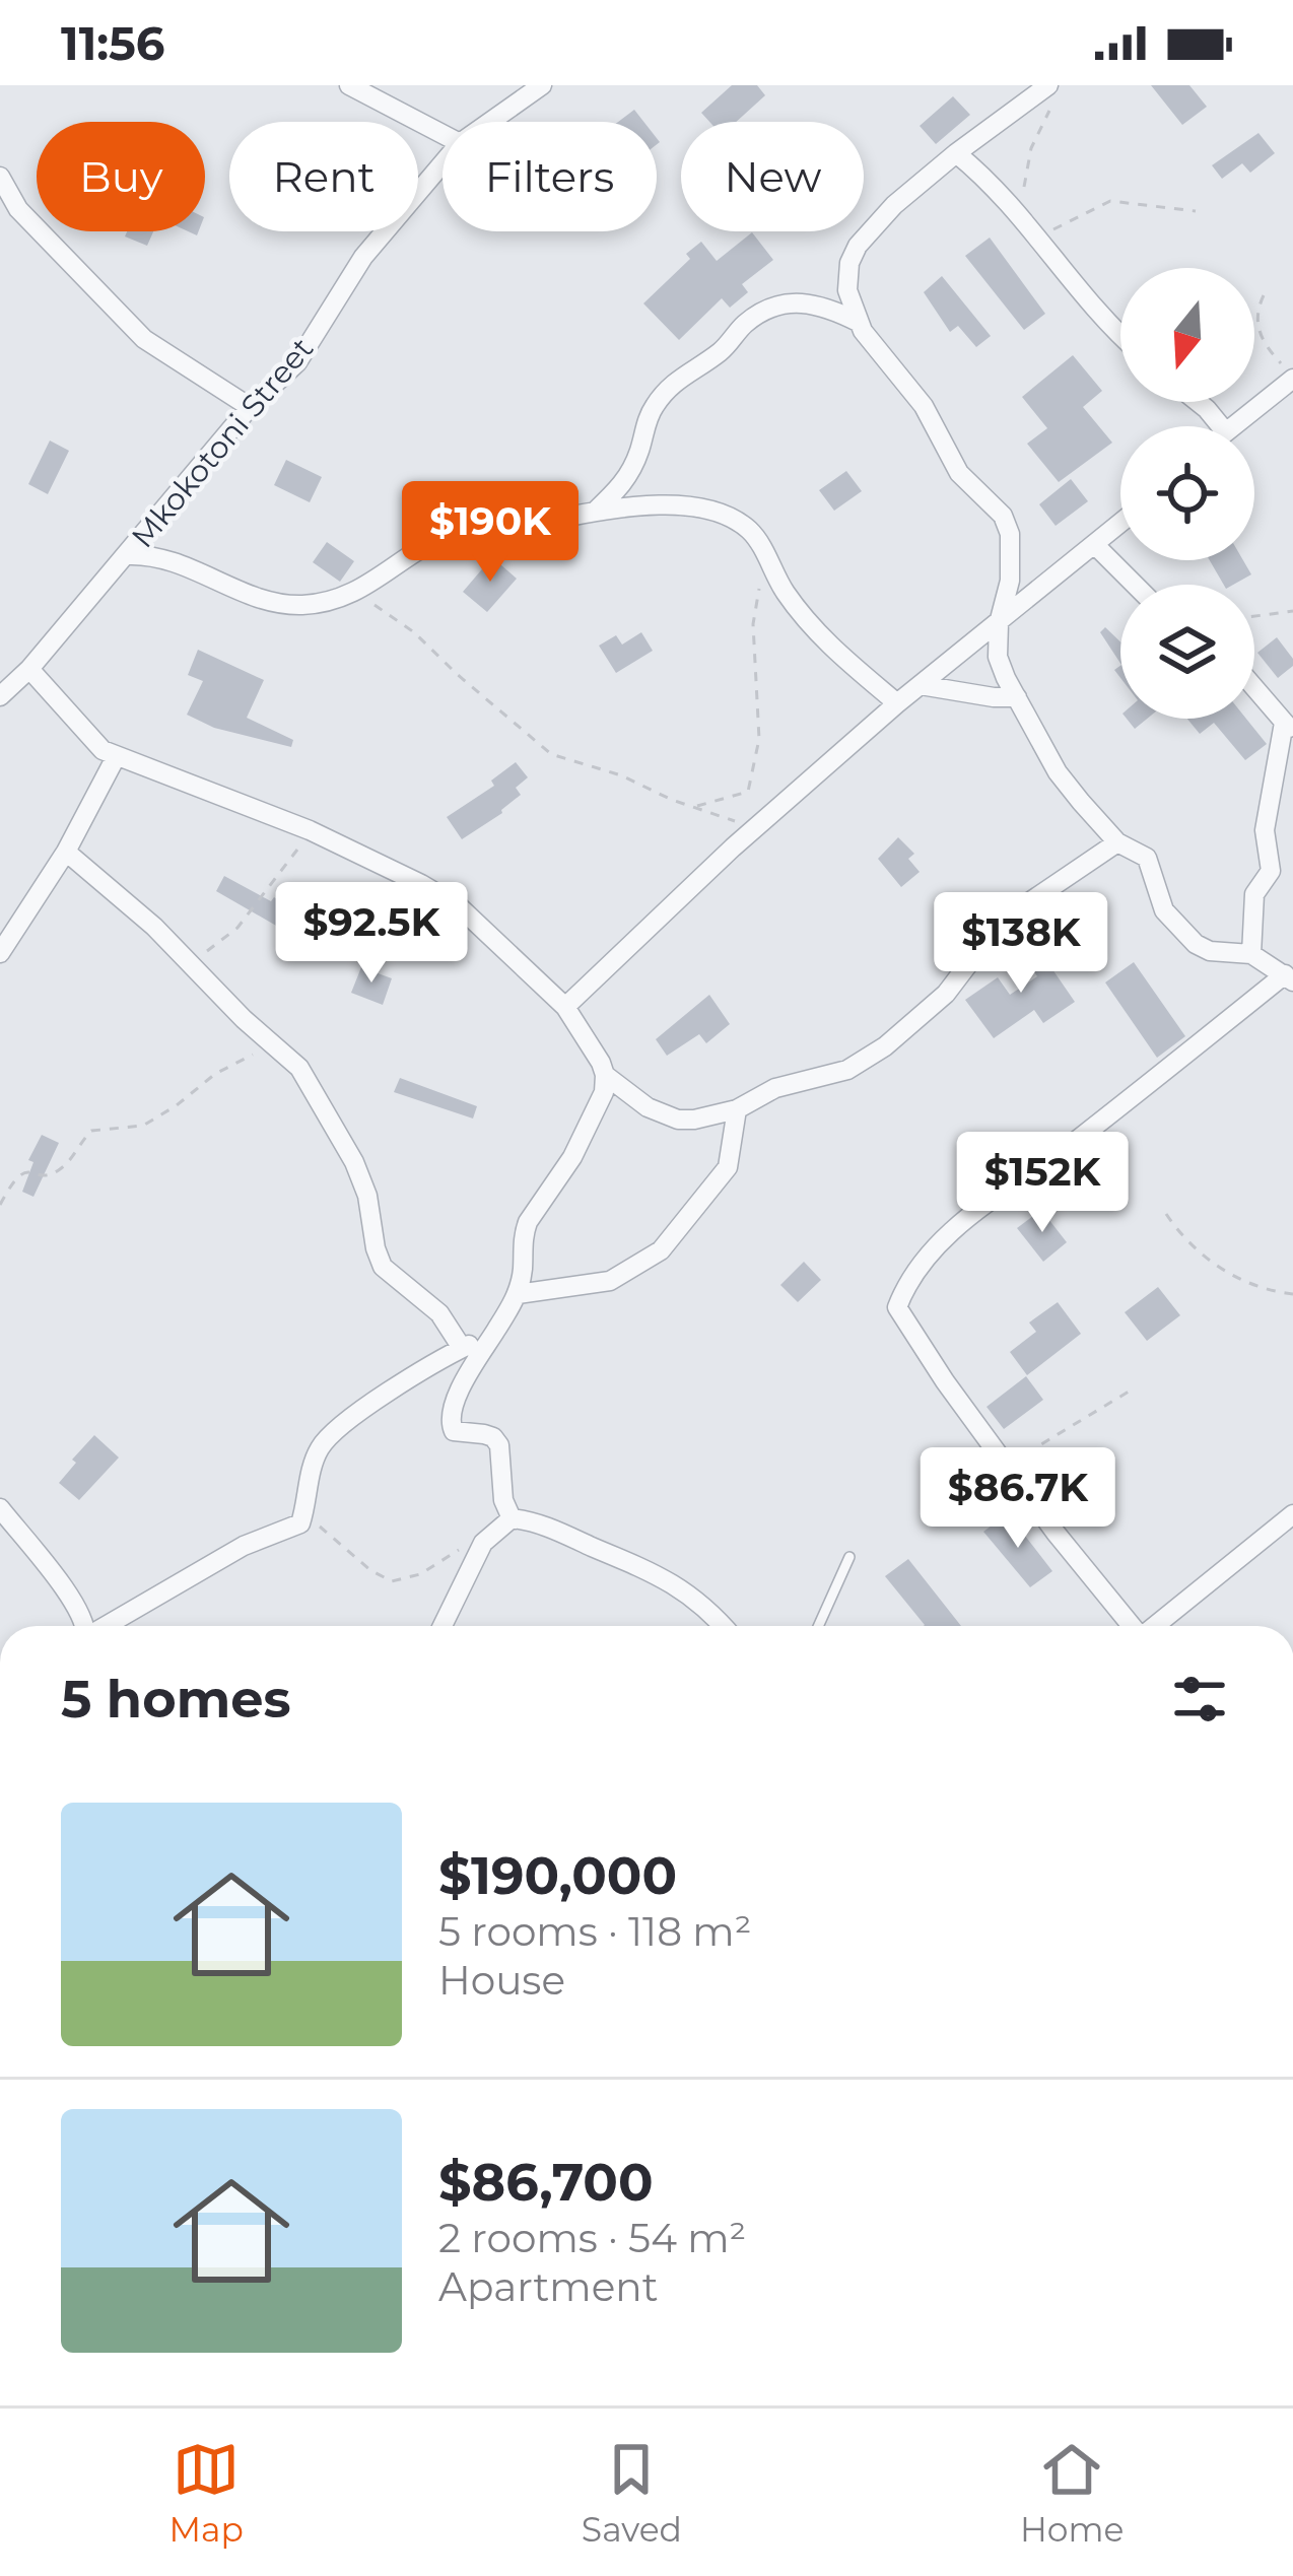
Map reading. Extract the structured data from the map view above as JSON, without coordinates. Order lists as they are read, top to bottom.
{
  "streets": {
    "street": ["Mkokotoni Street"]
  },
  "north": "bottom",
  "page": {
    "status": "11:56",
    "chip": [
      "Buy",
      "Rent",
      "Filters",
      "New"
    ],
    "price": [
      "$190K",
      "$92.5K",
      "$138K",
      "$152K",
      "$86.7K"
    ],
    "heading": "5 homes",
    "list": [
      {
        "name": "$190,000",
        "note": "5 rooms · 118 m² · House"
      },
      {
        "name": "$86,700",
        "note": "2 rooms · 54 m² · Apartment"
      }
    ],
    "tabs": ["Map", "Saved", "Home"]
  }
}
